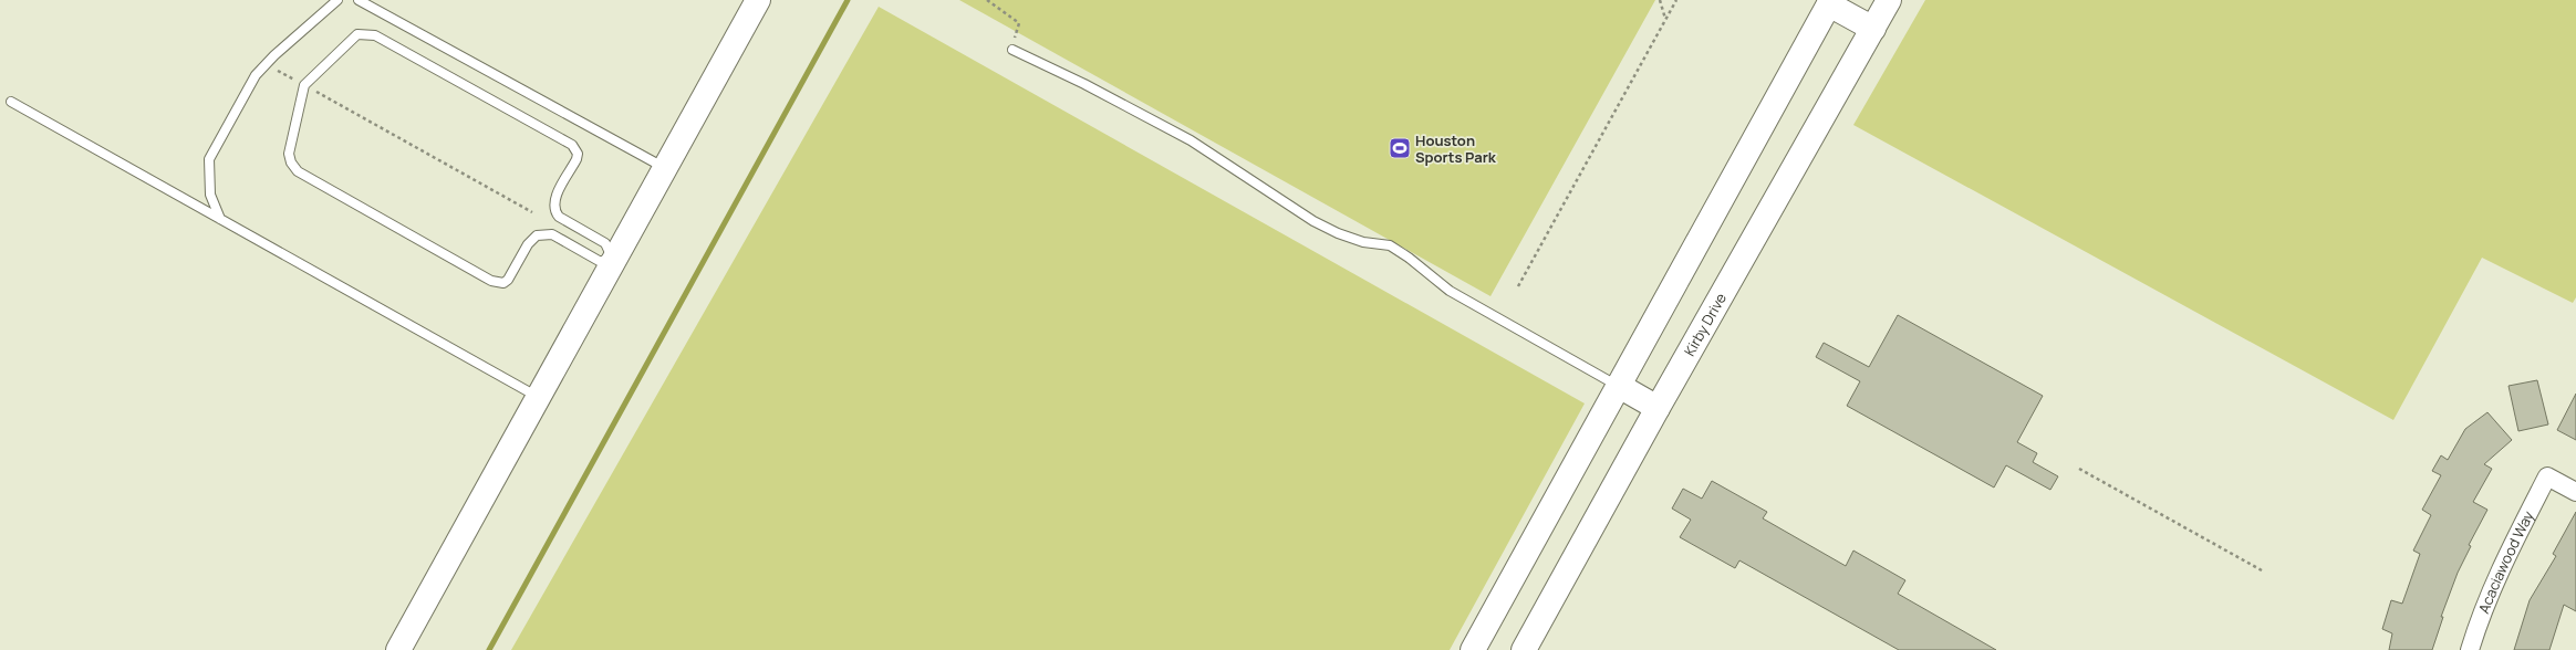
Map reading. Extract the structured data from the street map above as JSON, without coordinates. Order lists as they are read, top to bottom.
{
  "streets": {
    "street": ["Kirby Drive", "Acaciawood Way"]
  },
  "places": {
    "sports": ["Houston Sports Park"]
  }
}
